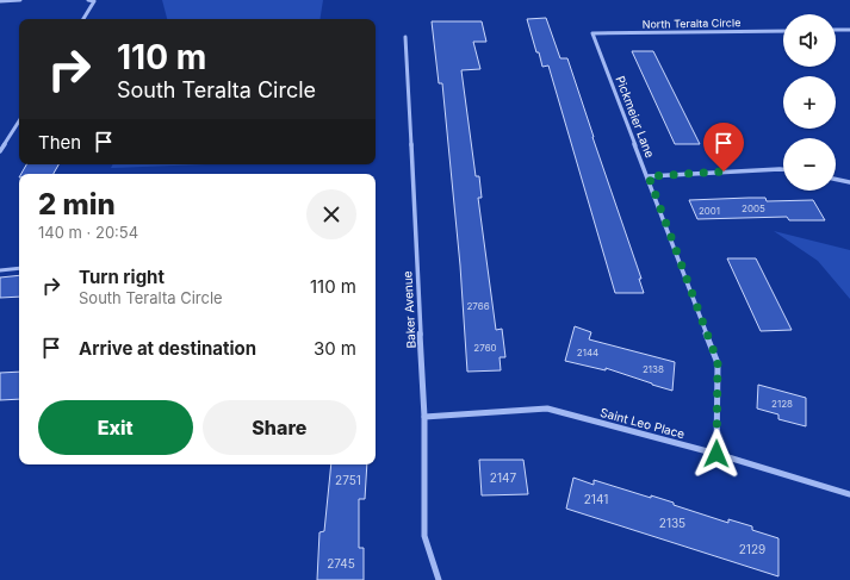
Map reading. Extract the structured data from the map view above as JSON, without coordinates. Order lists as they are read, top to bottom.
{
  "streets": {
    "street": [
      "North Teralta Circle",
      "Pickmeier Lane",
      "Baker Avenue",
      "Saint Leo Place"
    ]
  },
  "crossings": [
    ["North Teralta Circle", "Pickmeier Lane"],
    ["Pickmeier Lane", "Saint Leo Place"],
    ["Baker Avenue", "Saint Leo Place"]
  ],
  "house_numbers": [
    "2005",
    "2001",
    "2766",
    "2760",
    "2144",
    "2138",
    "2128",
    "2147",
    "2751",
    "2141",
    "2135",
    "2129",
    "2745"
  ],
  "page": {
    "map_buttons": ["+", "−"],
    "turn": ["110 m", "South Teralta Circle"],
    "then": "Then",
    "heading": ["2 min", "140 m · 20:54"],
    "list": [
      {
        "name": "Turn right",
        "note": "South Teralta Circle",
        "value": "110 m"
      },
      {
        "name": "Arrive at destination",
        "value": "30 m"
      }
    ],
    "buttons": ["Exit", "Share"]
  }
}
